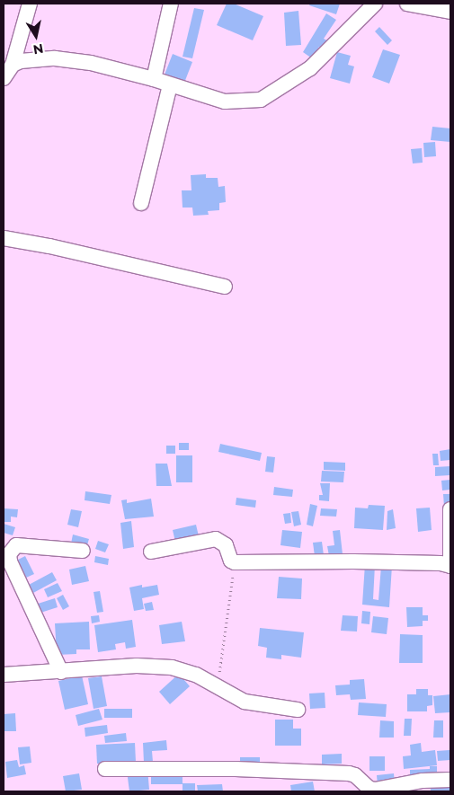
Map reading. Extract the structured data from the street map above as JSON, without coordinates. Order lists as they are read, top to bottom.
{
  "north": "bottom"
}
